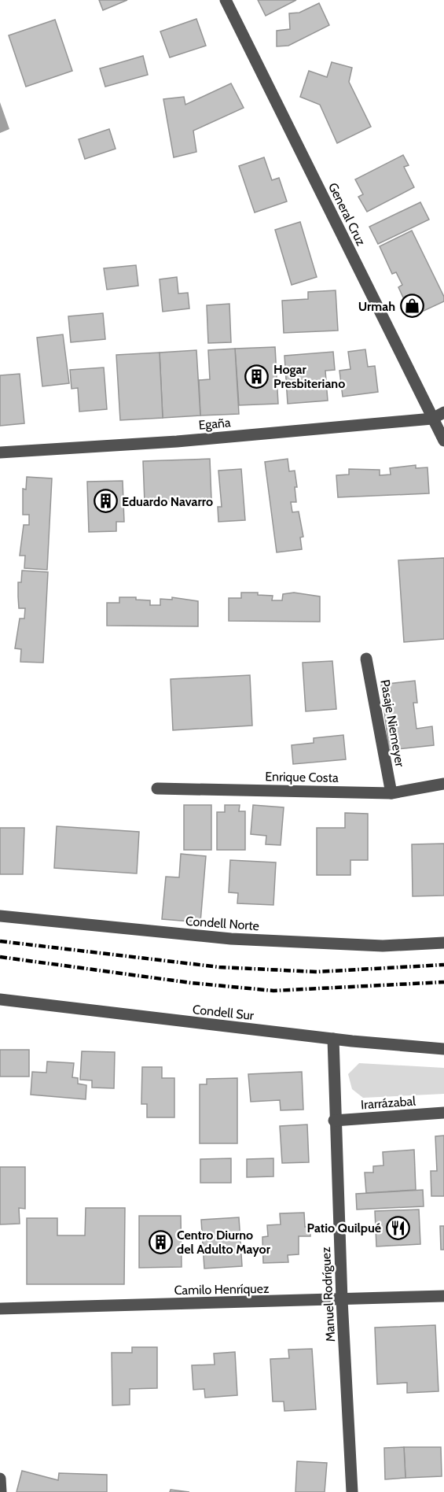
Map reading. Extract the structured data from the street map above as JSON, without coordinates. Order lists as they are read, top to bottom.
{
  "streets": {
    "street": [
      "General Cruz",
      "Egaña",
      "Pasaje Niemeyer",
      "Enrique Costa",
      "Condell Norte",
      "Condell Sur",
      "Irarrázabal",
      "Camilo Henríquez",
      "Manuel Rodríguez"
    ]
  },
  "crossings": [
    ["General Cruz", "Egaña"],
    ["Pasaje Niemeyer", "Enrique Costa"],
    ["Condell Sur", "Manuel Rodríguez"],
    ["Irarrázabal", "Manuel Rodríguez"],
    ["Camilo Henríquez", "Manuel Rodríguez"]
  ],
  "places": {
    "shop": ["Urmah"],
    "building": ["Hogar Presbiteriano", "Eduardo Navarro", "Centro Diurno del Adulto Mayor"],
    "restaurant": ["Patio Quilpué"]
  }
}
